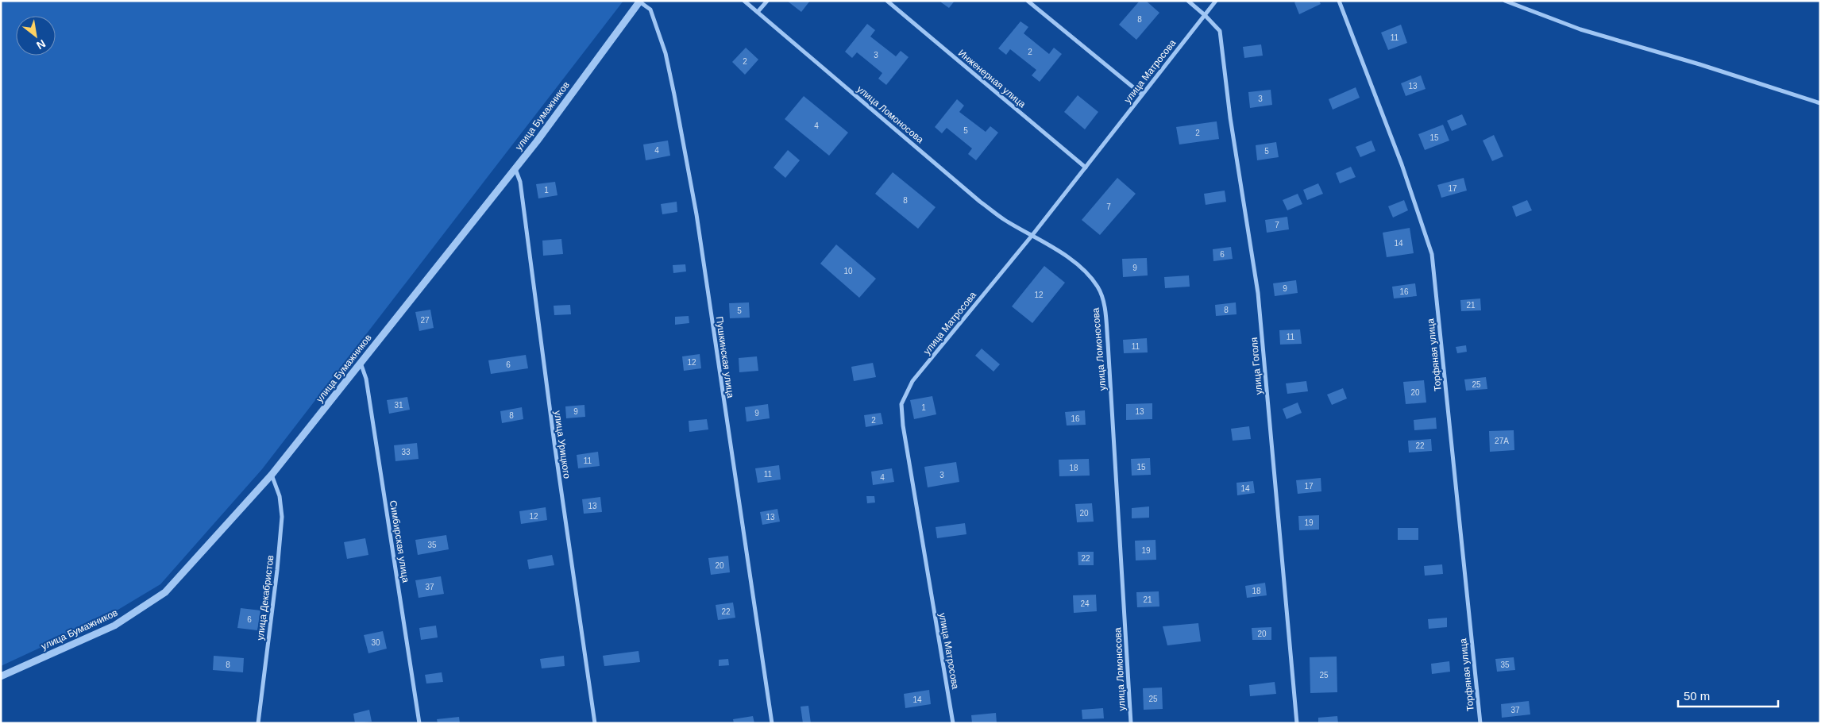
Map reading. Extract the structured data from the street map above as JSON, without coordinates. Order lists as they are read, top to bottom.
{
  "streets": {
    "street": [
      "улица Матросова",
      "Инженерная улица",
      "улица Ломоносова",
      "улица Бумажников",
      "Торфяная улица",
      "Пушкинская улица",
      "улица Гоголя",
      "улица Урицкого",
      "Симбирская улица",
      "улица Декабристов"
    ]
  },
  "crossings": [
    ["улица Матросова", "Инженерная улица"],
    ["улица Матросова", "улица Ломоносова"],
    ["улица Матросова", "улица Гоголя"],
    ["улица Бумажников", "Пушкинская улица"],
    ["улица Бумажников", "улица Урицкого"],
    ["улица Бумажников", "Симбирская улица"],
    ["улица Бумажников", "улица Декабристов"]
  ],
  "house_numbers": [
    "8",
    "11",
    "2",
    "3",
    "2",
    "13",
    "3",
    "4",
    "5",
    "2",
    "15",
    "4",
    "5",
    "17",
    "1",
    "8",
    "7",
    "7",
    "14",
    "6",
    "9",
    "10",
    "9",
    "16",
    "12",
    "21",
    "8",
    "5",
    "27",
    "11",
    "11",
    "12",
    "6",
    "25",
    "20",
    "31",
    "1",
    "9",
    "13",
    "9",
    "8",
    "16",
    "2",
    "27А",
    "22",
    "33",
    "11",
    "15",
    "18",
    "11",
    "3",
    "4",
    "17",
    "14",
    "13",
    "20",
    "12",
    "13",
    "19",
    "35",
    "19",
    "22",
    "20",
    "37",
    "18",
    "21",
    "24",
    "22",
    "6",
    "20",
    "30",
    "8",
    "35",
    "25",
    "25",
    "14",
    "37"
  ],
  "scale_bar": "50 m",
  "north": "bottom right"
}
